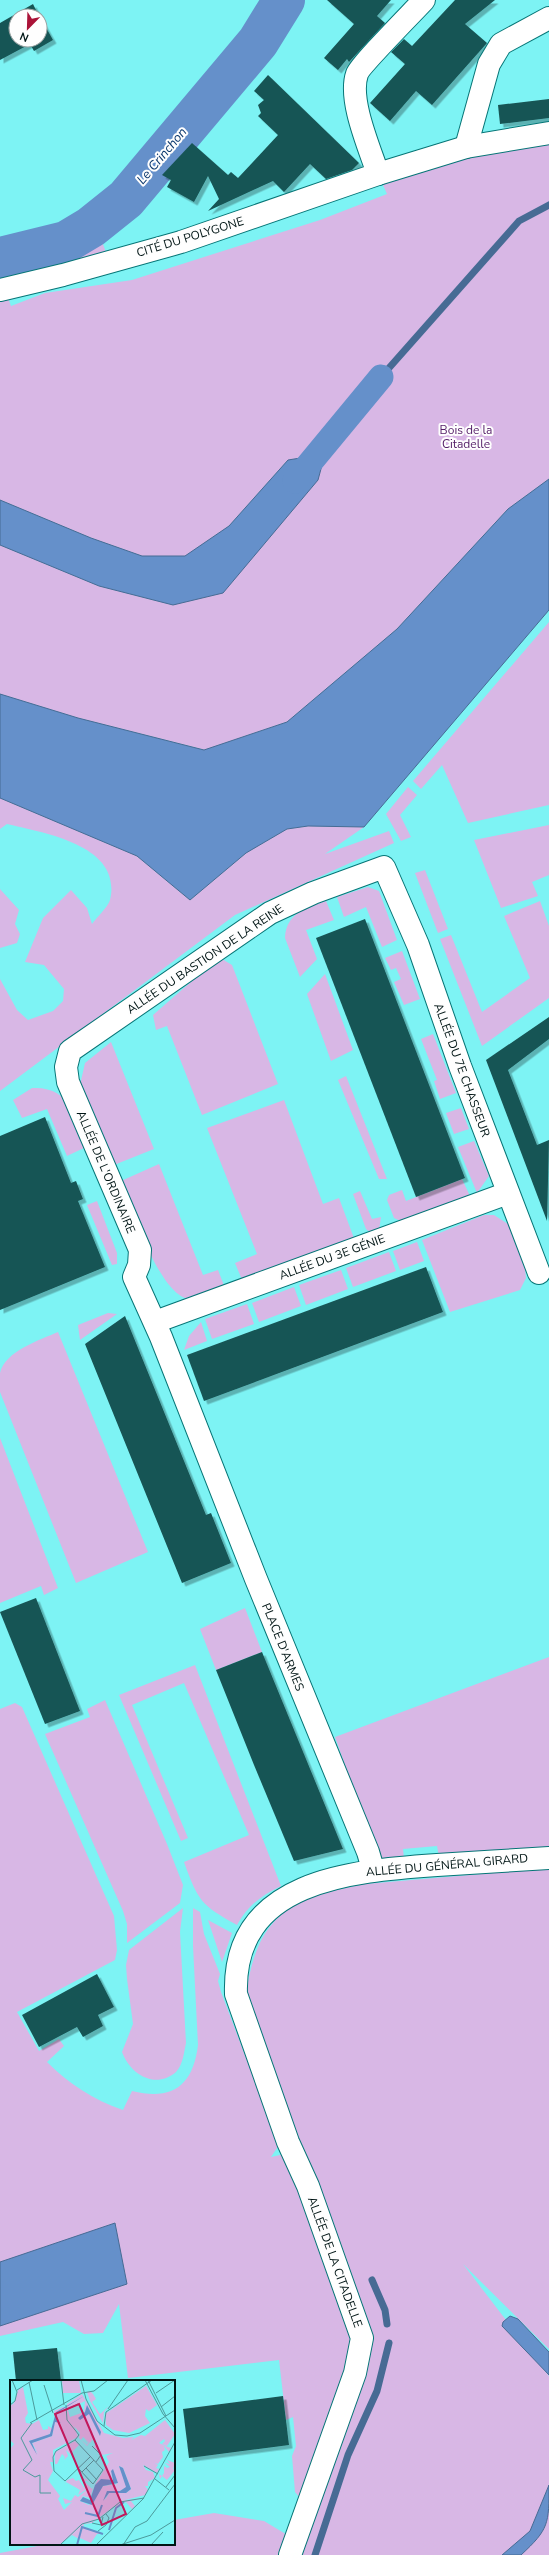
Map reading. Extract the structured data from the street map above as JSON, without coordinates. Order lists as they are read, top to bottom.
{
  "streets": {
    "street": [
      "CITÉ DU POLYGONE",
      "ALLÉE DU BASTION DE LA REINE",
      "ALLÉE DU 7E CHASSEUR",
      "ALLÉE DE L'ORDINAIRE",
      "ALLÉE DU 3E GÉNIE",
      "PLACE D'ARMES",
      "ALLÉE DU GÉNÉRAL GIRARD",
      "ALLÉE DE LA CITADELLE"
    ]
  },
  "crossings": [
    ["ALLÉE DU BASTION DE LA REINE", "ALLÉE DU 7E CHASSEUR"],
    ["ALLÉE DU BASTION DE LA REINE", "ALLÉE DE L'ORDINAIRE"],
    ["ALLÉE DU 7E CHASSEUR", "ALLÉE DU 3E GÉNIE"],
    ["ALLÉE DE L'ORDINAIRE", "PLACE D'ARMES"],
    ["ALLÉE DU 3E GÉNIE", "PLACE D'ARMES"],
    ["PLACE D'ARMES", "ALLÉE DU GÉNÉRAL GIRARD"],
    ["ALLÉE DU GÉNÉRAL GIRARD", "ALLÉE DE LA CITADELLE"]
  ],
  "water": ["Le Crinchon"],
  "parks": ["Bois de la Citadelle"],
  "north": "bottom left"
}
